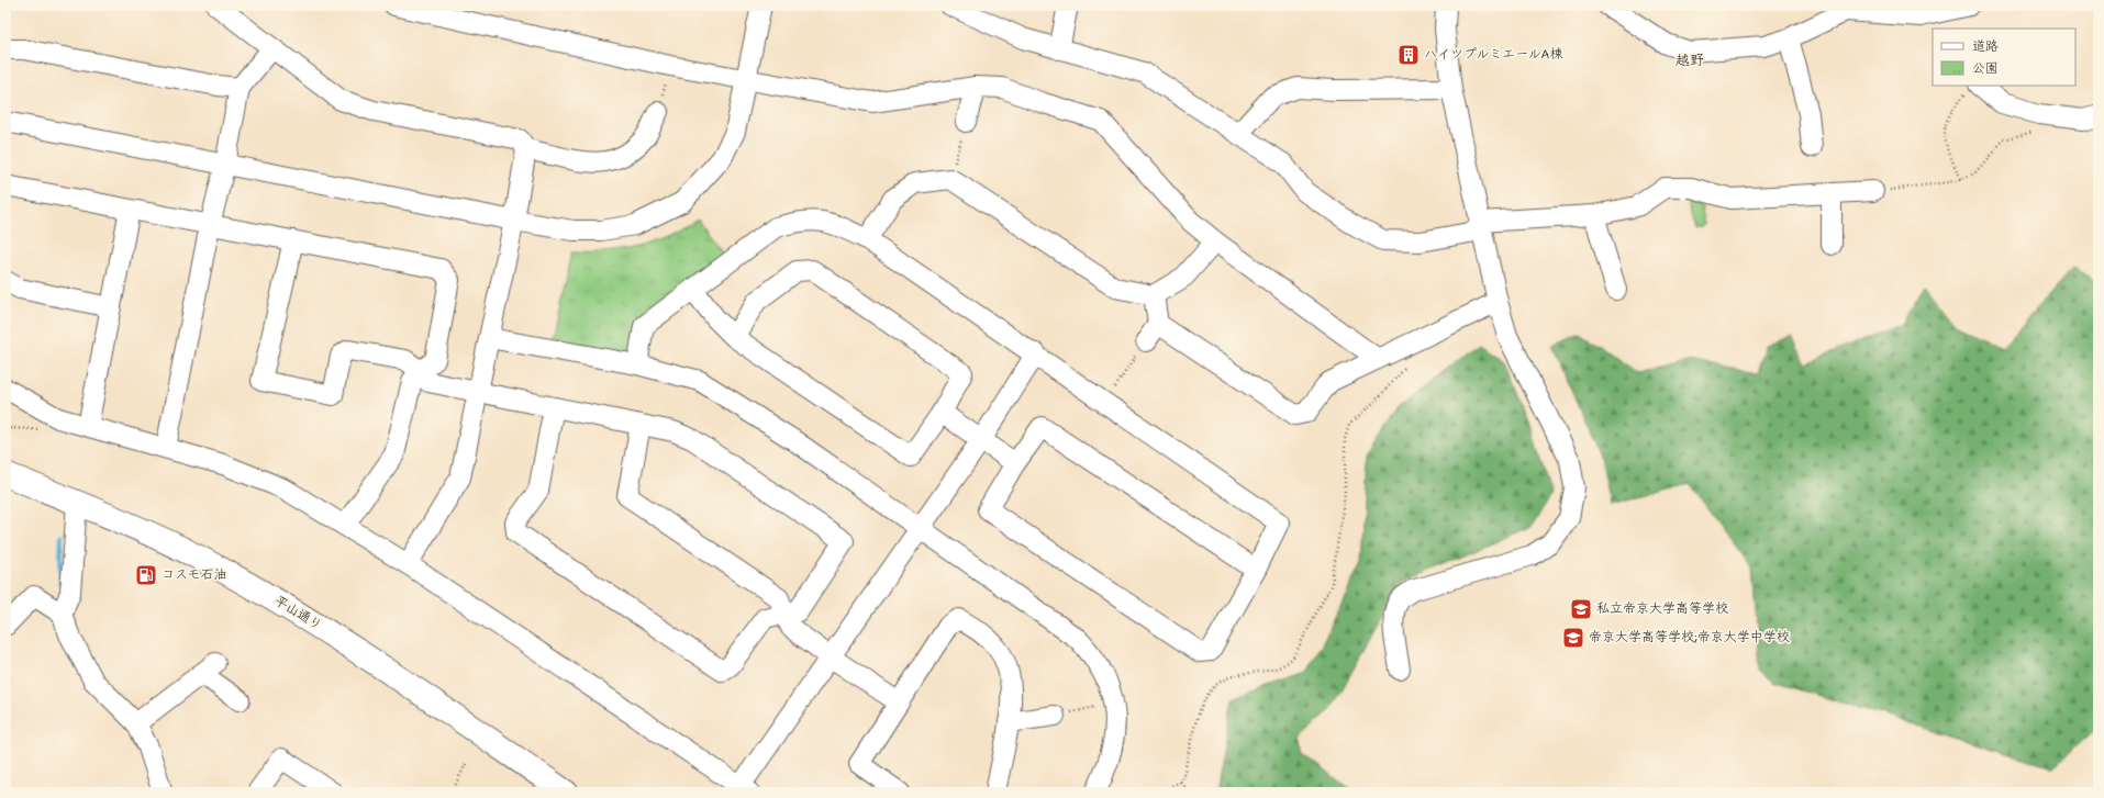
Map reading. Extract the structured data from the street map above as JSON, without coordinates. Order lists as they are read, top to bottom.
{
  "streets": {
    "main road": ["平山通り"]
  },
  "districts": ["越野"],
  "places": {
    "building": ["ハイツプルミエールA棟"],
    "fuel station": ["コスモ石油"],
    "school or university": ["私立帝京大学高等学校", "帝京大学高等学校;帝京大学中学校"]
  },
  "legend": ["道路", "公園"]
}
